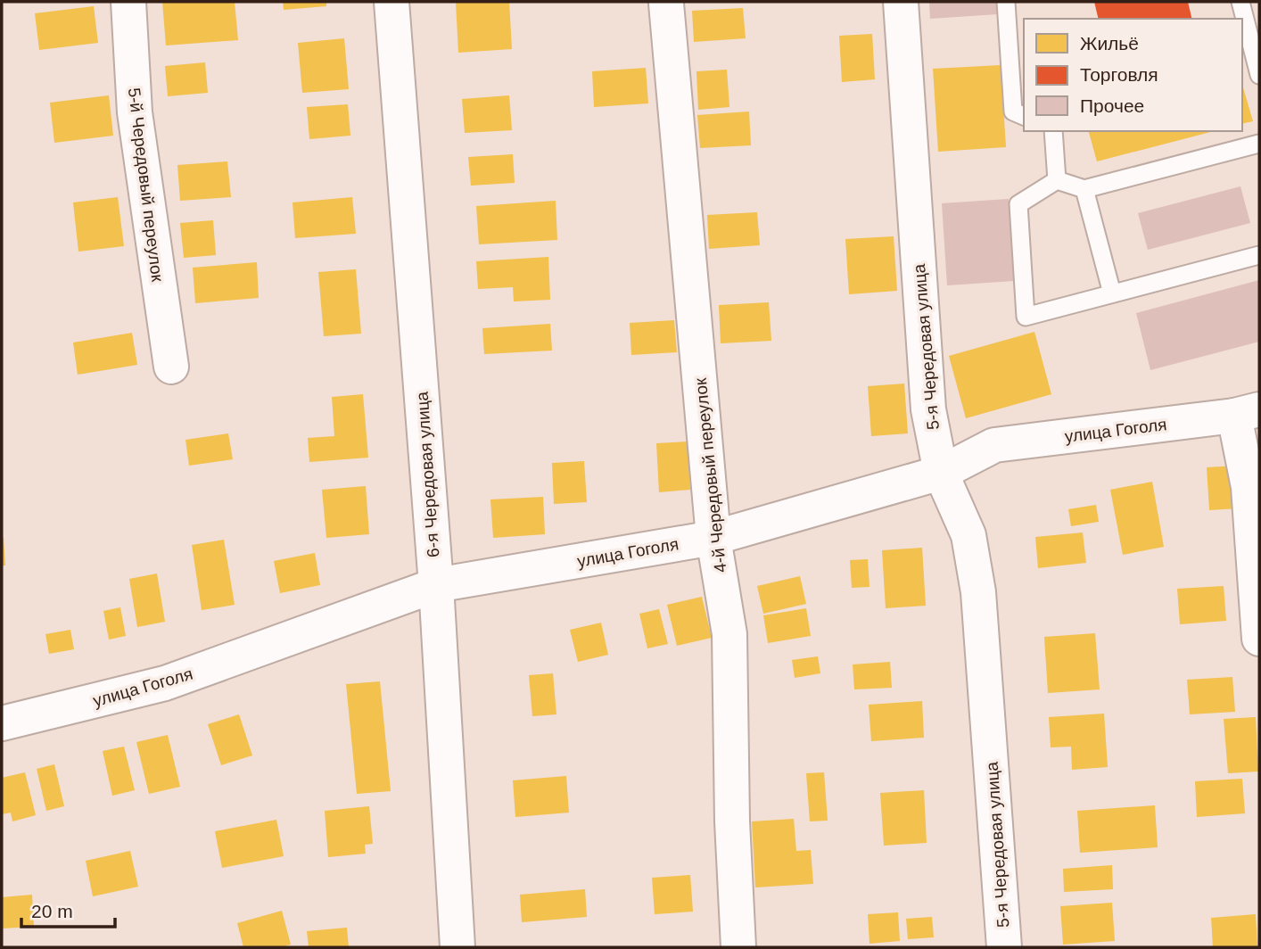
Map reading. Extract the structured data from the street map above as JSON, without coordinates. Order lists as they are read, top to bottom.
{
  "streets": {
    "street": [
      "5-й Чередовый переулок",
      "5-я Чередовая улица",
      "улица Гоголя",
      "6-я Чередовая улица",
      "4-й Чередовый переулок"
    ]
  },
  "crossings": [
    ["5-я Чередовая улица", "улица Гоголя"],
    ["улица Гоголя", "6-я Чередовая улица"],
    ["улица Гоголя", "4-й Чередовый переулок"]
  ],
  "legend": ["Жильё", "Торговля", "Прочее"],
  "scale_bar": "20 m"
}
